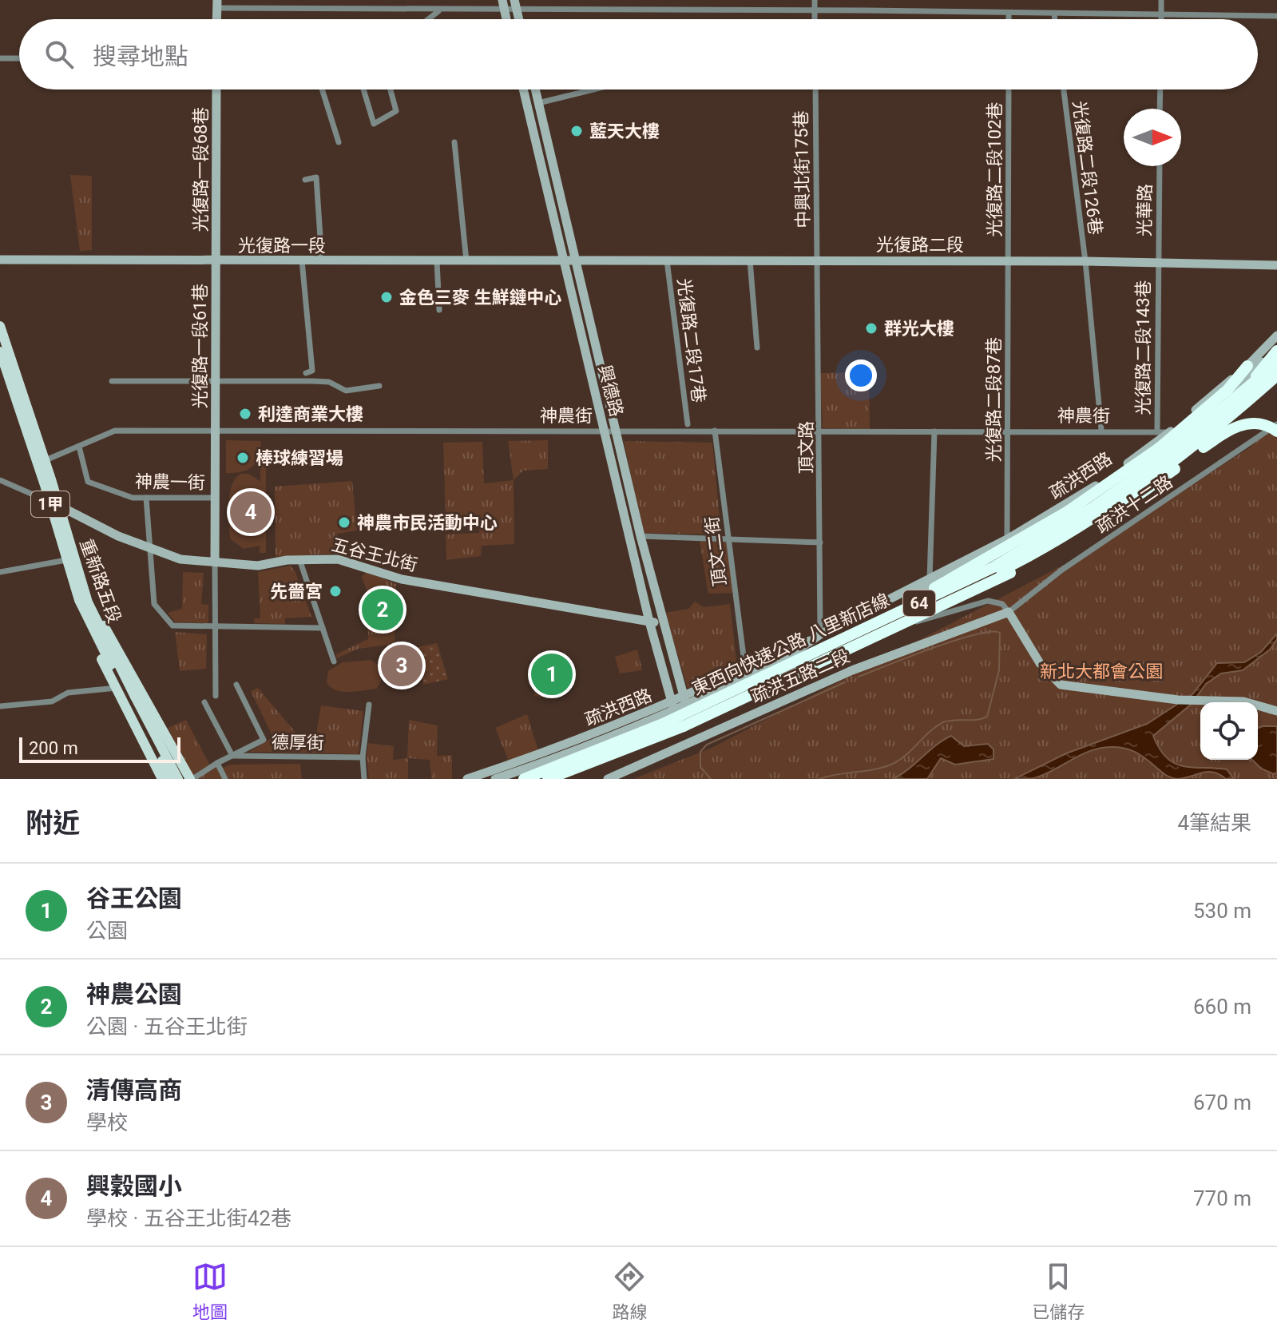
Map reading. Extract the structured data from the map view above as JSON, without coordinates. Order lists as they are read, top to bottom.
{
  "streets": {
    "highway": ["64", "東西向快速公路 八里新店線"],
    "main road": ["1甲", "重新路五段"],
    "street": [
      "光復路二段126巷",
      "光復路一段68巷",
      "中興北街175巷",
      "光復路二段102巷",
      "光華路",
      "光復路二段",
      "光復路一段",
      "光復路二段17巷",
      "光復路一段61巷",
      "光復路二段143巷",
      "興德路",
      "光復路二段87巷",
      "神農街",
      "頂文路",
      "疏洪西路",
      "神農一街",
      "疏洪十二路",
      "頂文二街",
      "五谷王北街",
      "疏洪五路二段",
      "德厚街"
    ]
  },
  "crossings": [
    ["光復路二段126巷", "光復路二段"],
    ["光復路二段126巷", "神農街"],
    ["光復路一段68巷", "光復路一段"],
    ["光復路一段68巷", "光復路一段61巷"],
    ["中興北街175巷", "光復路二段"],
    ["中興北街175巷", "頂文路"],
    ["光復路二段102巷", "光復路二段"],
    ["光復路二段102巷", "光復路二段87巷"],
    ["光華路", "光復路二段"],
    ["光華路", "光復路二段143巷"],
    ["光復路二段", "光復路一段"],
    ["光復路二段", "光復路二段17巷"],
    ["光復路二段", "光復路二段143巷"],
    ["光復路二段", "興德路"],
    ["光復路二段", "光復路二段87巷"],
    ["光復路二段", "頂文路"],
    ["光復路一段", "光復路一段61巷"],
    ["光復路一段", "興德路"],
    ["光復路一段61巷", "神農街"],
    ["光復路一段61巷", "神農一街"],
    ["光復路一段61巷", "五谷王北街"],
    ["光復路二段143巷", "神農街"],
    ["興德路", "神農街"],
    ["興德路", "疏洪西路"],
    ["興德路", "五谷王北街"],
    ["光復路二段87巷", "神農街"],
    ["光復路二段87巷", "疏洪西路"],
    ["神農街", "頂文路"],
    ["神農街", "疏洪西路"],
    ["神農街", "神農一街"],
    ["神農街", "頂文二街"],
    ["神農街", "重新路五段"],
    ["頂文路", "疏洪西路"],
    ["疏洪西路", "頂文二街"],
    ["1甲", "重新路五段"],
    ["疏洪十二路", "疏洪五路二段"],
    ["五谷王北街", "重新路五段"]
  ],
  "parks": ["新北大都會公園"],
  "places": [
    "藍天大樓",
    "金色三麥 生鮮鏈中心",
    "群光大樓",
    "利達商業大樓",
    "棒球練習場",
    "神農市民活動中心",
    "先嗇宮"
  ],
  "scale_bar": "200 m",
  "north": "right",
  "page": {
    "search": "搜尋地點",
    "pins": [
      "4",
      "2",
      "3",
      "1"
    ],
    "scale": "200 m",
    "heading": ["附近", "4筆結果"],
    "list": [
      {
        "mark": "1",
        "name": "谷王公園",
        "note": "公園",
        "value": "530 m"
      },
      {
        "mark": "2",
        "name": "神農公園",
        "note": "公園 · 五谷王北街",
        "value": "660 m"
      },
      {
        "mark": "3",
        "name": "清傳高商",
        "note": "學校",
        "value": "670 m"
      },
      {
        "mark": "4",
        "name": "興穀國小",
        "note": "學校 · 五谷王北街42巷",
        "value": "770 m"
      }
    ],
    "nav": ["地圖", "路線", "已儲存"]
  }
}
